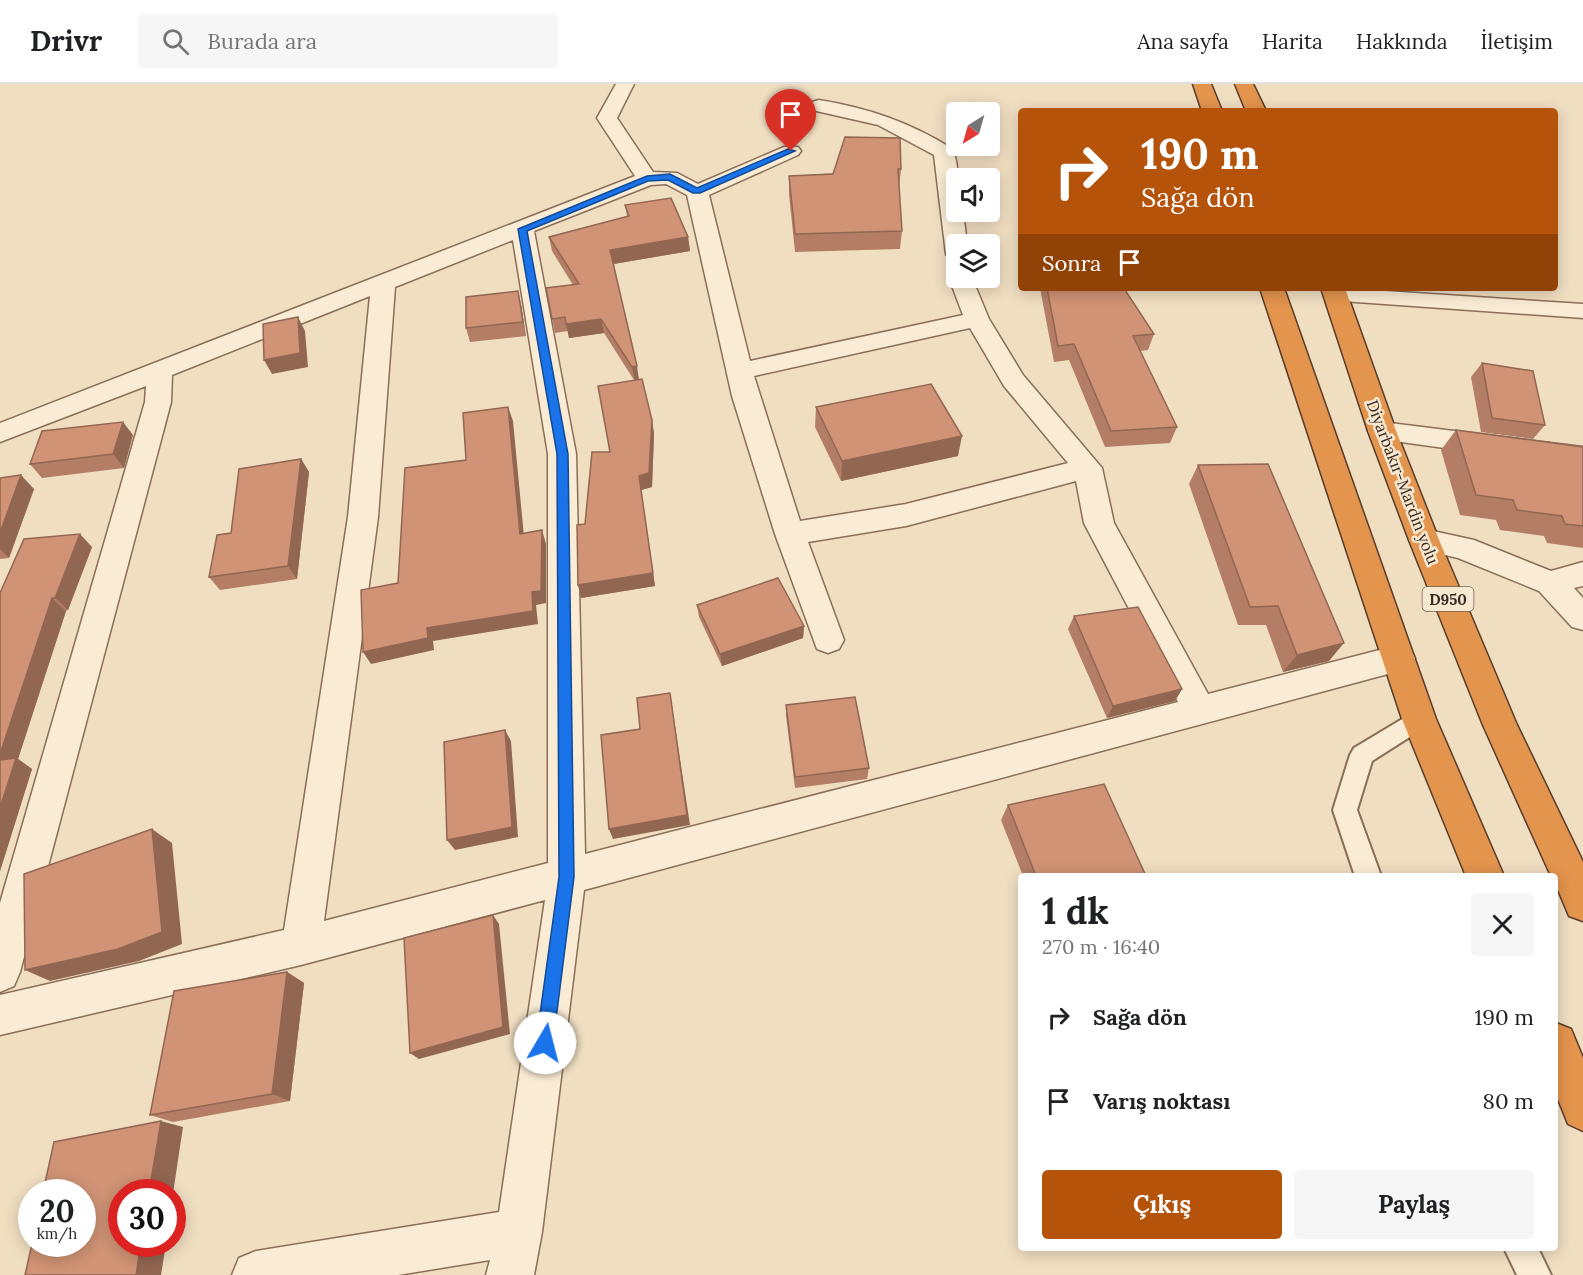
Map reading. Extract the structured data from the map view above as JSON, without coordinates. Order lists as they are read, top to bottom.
{
  "streets": {
    "highway": ["Diyarbakır-Mardin yolu", "D950"]
  },
  "north": "bottom left",
  "page": {
    "header": "Drivr",
    "search": "Burada ara",
    "nav": [
      "Ana sayfa",
      "Harita",
      "Hakkında",
      "İletişim"
    ],
    "turn": ["190 m", "Sağa dön"],
    "then": "Sonra",
    "heading": ["1 dk", "270 m · 16:40"],
    "list": [
      {
        "name": "Sağa dön",
        "value": "190 m"
      },
      {
        "name": "Varış noktası",
        "value": "80 m"
      }
    ],
    "buttons": ["Çıkış", "Paylaş"],
    "speed": "20 km/h",
    "limit": "30"
  }
}
